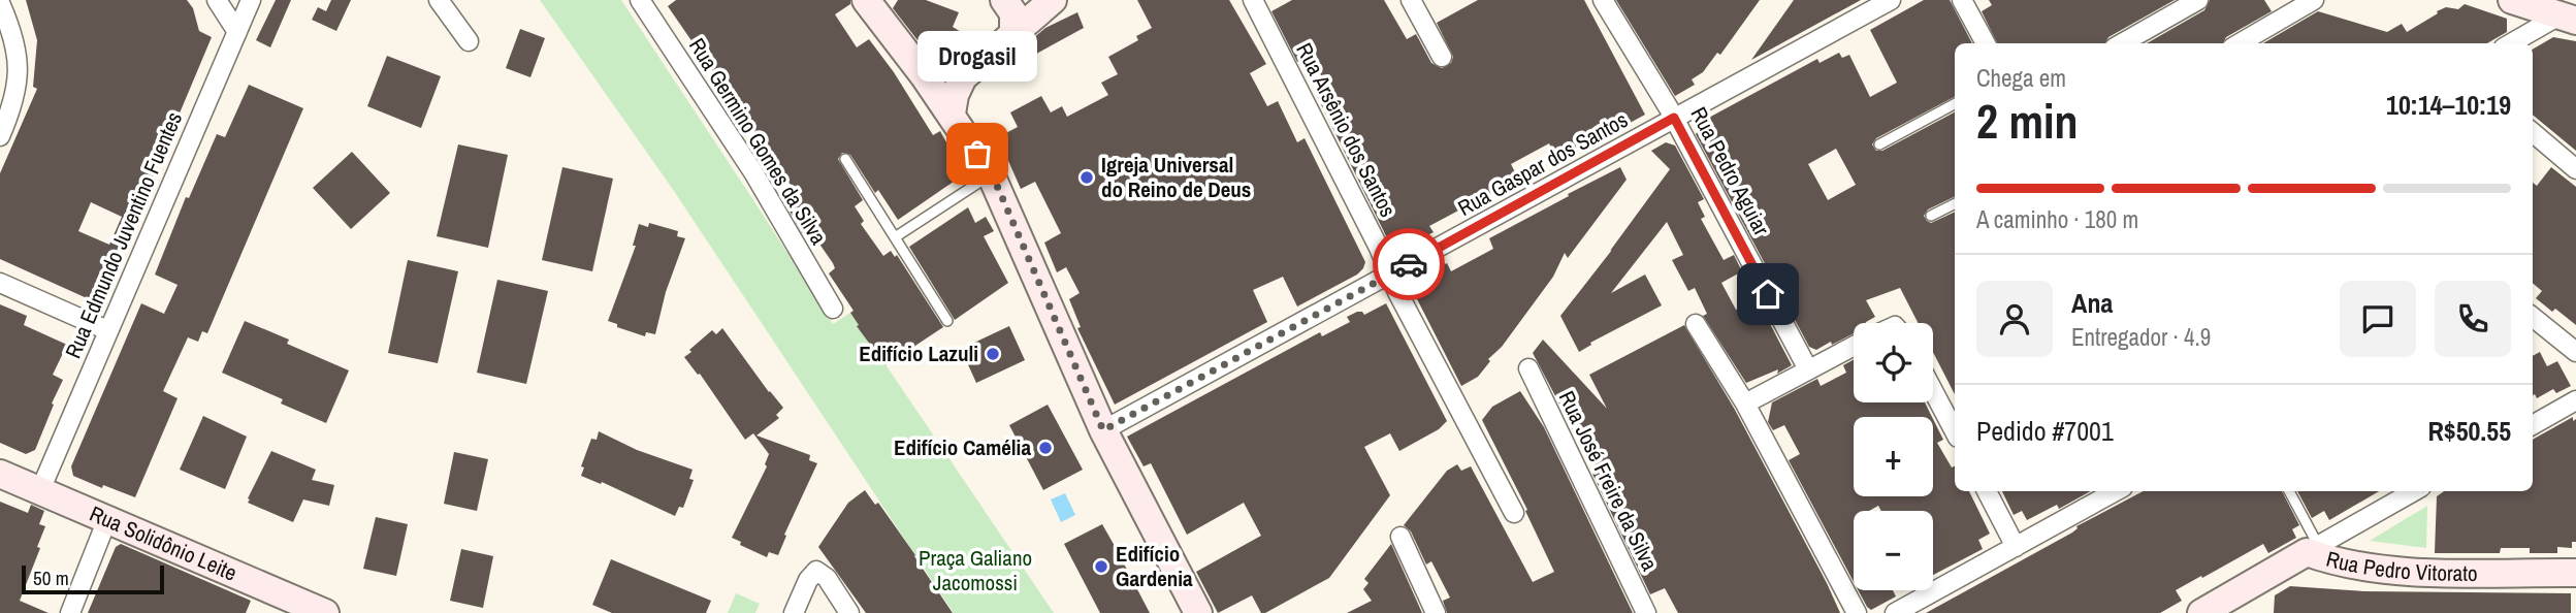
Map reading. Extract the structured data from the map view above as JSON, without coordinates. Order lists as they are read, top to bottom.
{
  "streets": {
    "main road": ["Rua Solidônio Leite", "Rua Pedro Vitorato"],
    "street": [
      "Rua Arsênio dos Santos",
      "Rua Germino Gomes da Silva",
      "Rua Gaspar dos Santos",
      "Rua Pedro Aguiar",
      "Rua Edmundo Juventino Fuentes",
      "Rua José Freire da Silva"
    ]
  },
  "crossings": [
    ["Rua Arsênio dos Santos", "Rua Gaspar dos Santos"],
    ["Rua Gaspar dos Santos", "Rua Pedro Aguiar"],
    ["Rua Edmundo Juventino Fuentes", "Rua Solidônio Leite"]
  ],
  "parks": ["Praça Galiano Jacomossi"],
  "places": [
    "Drogasil",
    "Igreja Universal do Reino de Deus",
    "Edifício Lazuli",
    "Edifício Camélia",
    "Edifício Gardenia"
  ],
  "scale_bar": "50 m",
  "page": {
    "bubble": "Drogasil",
    "heading": ["2 min", "Chega em", "10:14–10:19"],
    "panel": [
      "Ana",
      "Entregador · 4.9",
      "Pedido #7001",
      "R$50.55"
    ],
    "bar": "A caminho · 180 m",
    "map_buttons": ["+", "−"],
    "scale": "50 m"
  }
}
